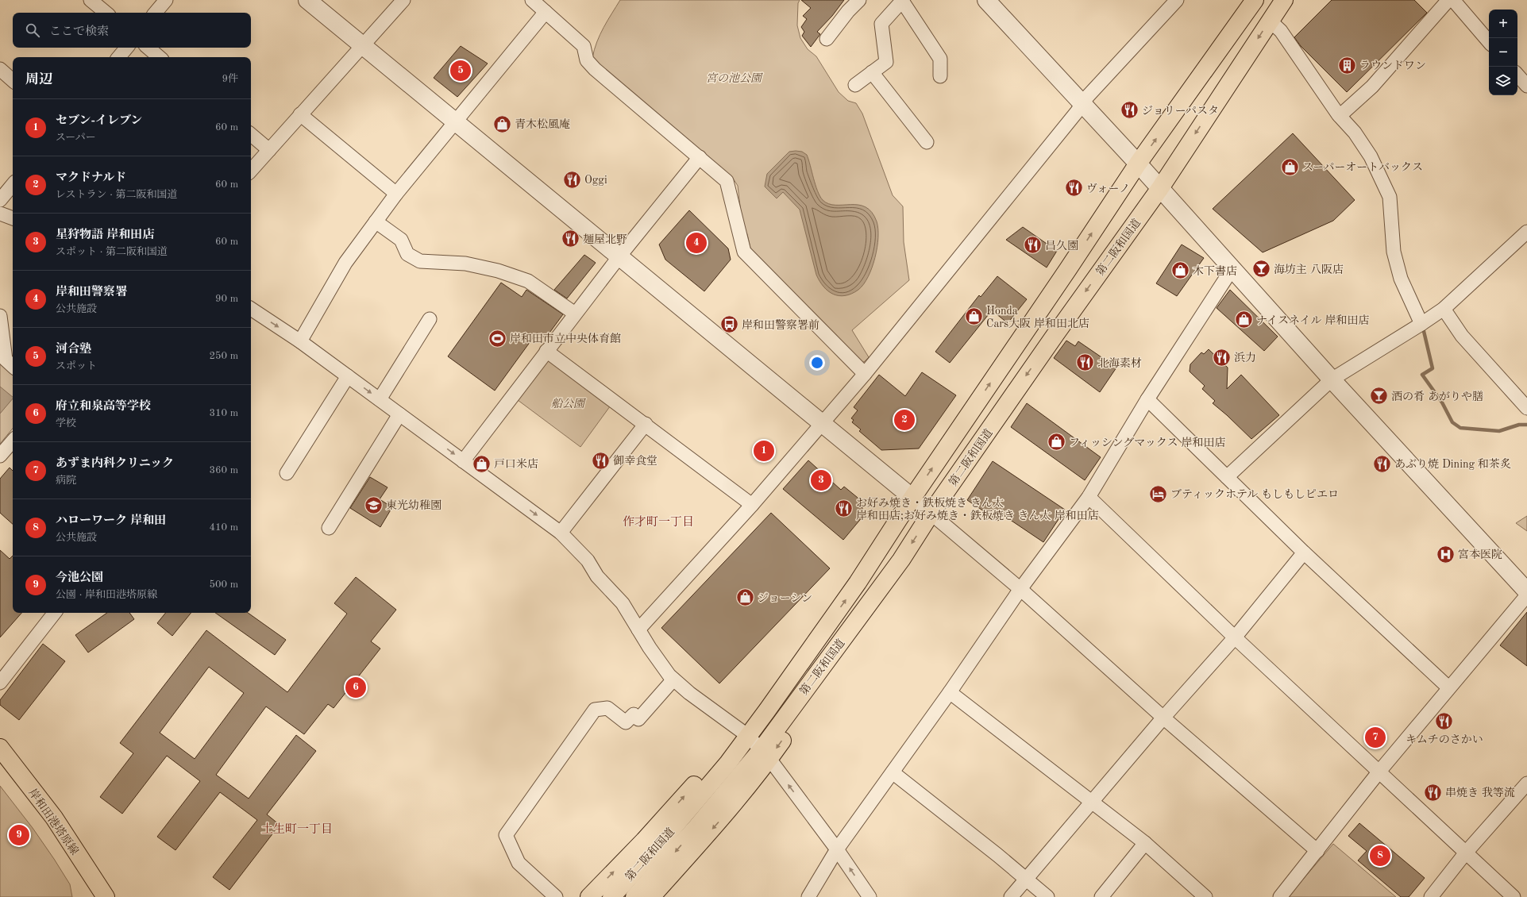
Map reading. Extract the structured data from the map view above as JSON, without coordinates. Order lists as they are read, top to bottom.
{
  "streets": {
    "main road": ["第二阪和国道", "岸和田港塔原線"]
  },
  "districts": ["作才町一丁目", "土生町一丁目"],
  "parks": ["宮の池公園", "船公園"],
  "places": {
    "building": ["ラウンドワン"],
    "restaurant": [
      "ジョリーパスタ",
      "Oggi",
      "ヴォーノ",
      "麺屋北野",
      "昌久園",
      "浜力",
      "北海素材",
      "御幸食堂",
      "あぶり焼 Dining 和茶炙",
      "お好み焼き・鉄板焼き きん太 岸和田店;お好み焼き・鉄板焼き きん太 岸和田店",
      "キムチのさかい",
      "串焼き 我等流"
    ],
    "shop": [
      "青木松風庵",
      "スーパーオートバックス",
      "木下書店",
      "Honda Cars大阪 岸和田北店",
      "ナイスネイル 岸和田店",
      "フィッシングマックス 岸和田店",
      "戸口米店",
      "ジョーシン"
    ],
    "bar": ["海坊主 八阪店", "酒の肴 あがりや膳"],
    "bus stop": ["岸和田警察署前"],
    "sports": ["岸和田市立中央体育館"],
    "hotel": ["ブティックホテル もしもしピエロ"],
    "school or university": ["東光幼稚園"],
    "hospital": ["宮本医院"]
  },
  "page": {
    "map_buttons": ["+", "−"],
    "search": "ここで検索",
    "heading": ["周辺", "9件"],
    "pins": [
      "5",
      "4",
      "2",
      "1",
      "3",
      "6",
      "7",
      "9",
      "8"
    ],
    "list": [
      {
        "mark": "1",
        "name": "セブン-イレブン",
        "note": "スーパー",
        "value": "60 m"
      },
      {
        "mark": "2",
        "name": "マクドナルド",
        "note": "レストラン · 第二阪和国道",
        "value": "60 m"
      },
      {
        "mark": "3",
        "name": "星狩物語 岸和田店",
        "note": "スポット · 第二阪和国道",
        "value": "60 m"
      },
      {
        "mark": "4",
        "name": "岸和田警察署",
        "note": "公共施設",
        "value": "90 m"
      },
      {
        "mark": "5",
        "name": "河合塾",
        "note": "スポット",
        "value": "250 m"
      },
      {
        "mark": "6",
        "name": "府立和泉高等学校",
        "note": "学校",
        "value": "310 m"
      },
      {
        "mark": "7",
        "name": "あずま内科クリニック",
        "note": "病院",
        "value": "360 m"
      },
      {
        "mark": "8",
        "name": "ハローワーク 岸和田",
        "note": "公共施設",
        "value": "410 m"
      },
      {
        "mark": "9",
        "name": "今池公園",
        "note": "公園 · 岸和田港塔原線",
        "value": "500 m"
      }
    ]
  }
}
